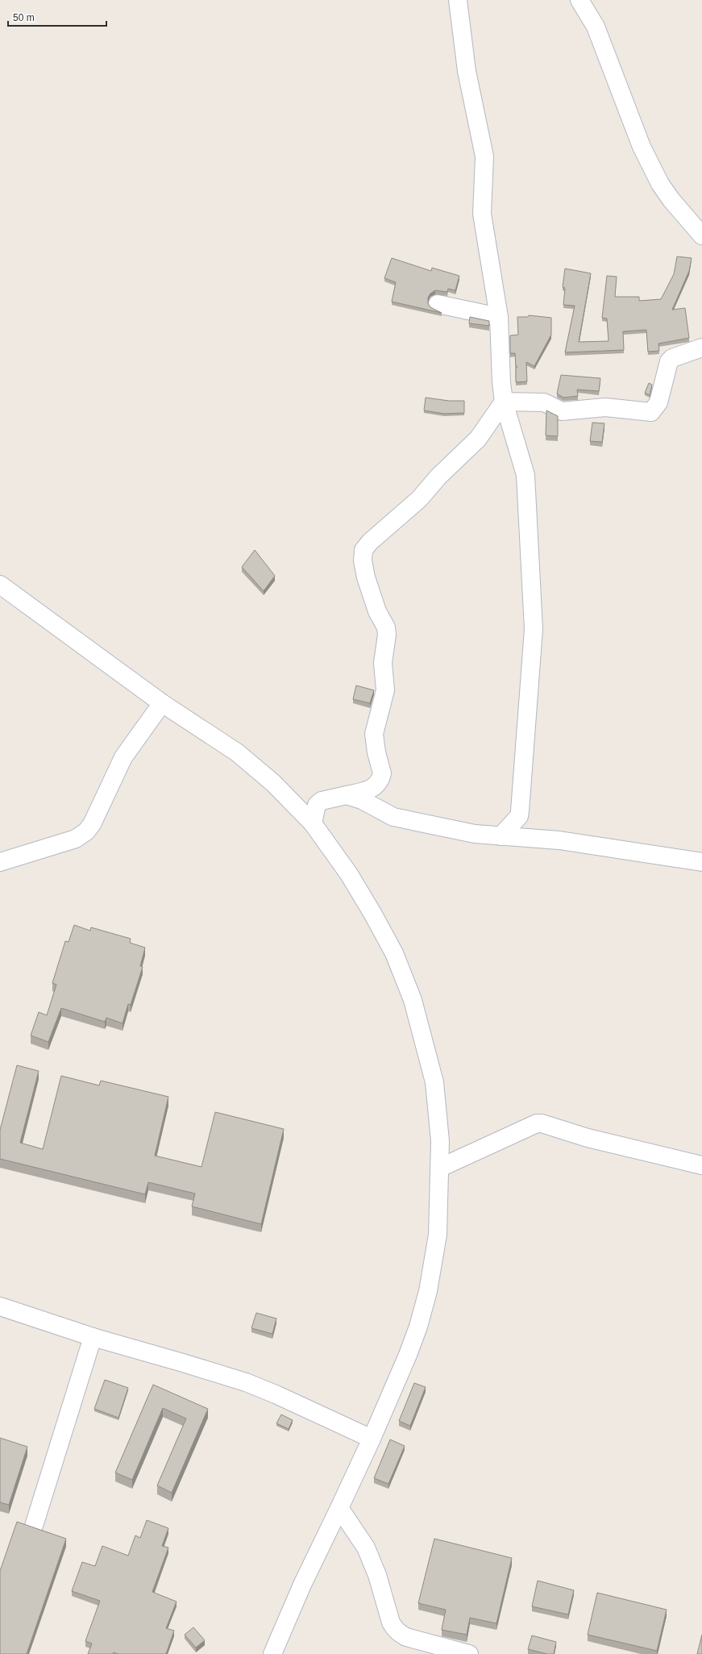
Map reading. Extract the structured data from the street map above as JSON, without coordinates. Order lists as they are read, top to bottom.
{
  "scale_bar": "50 m"
}
